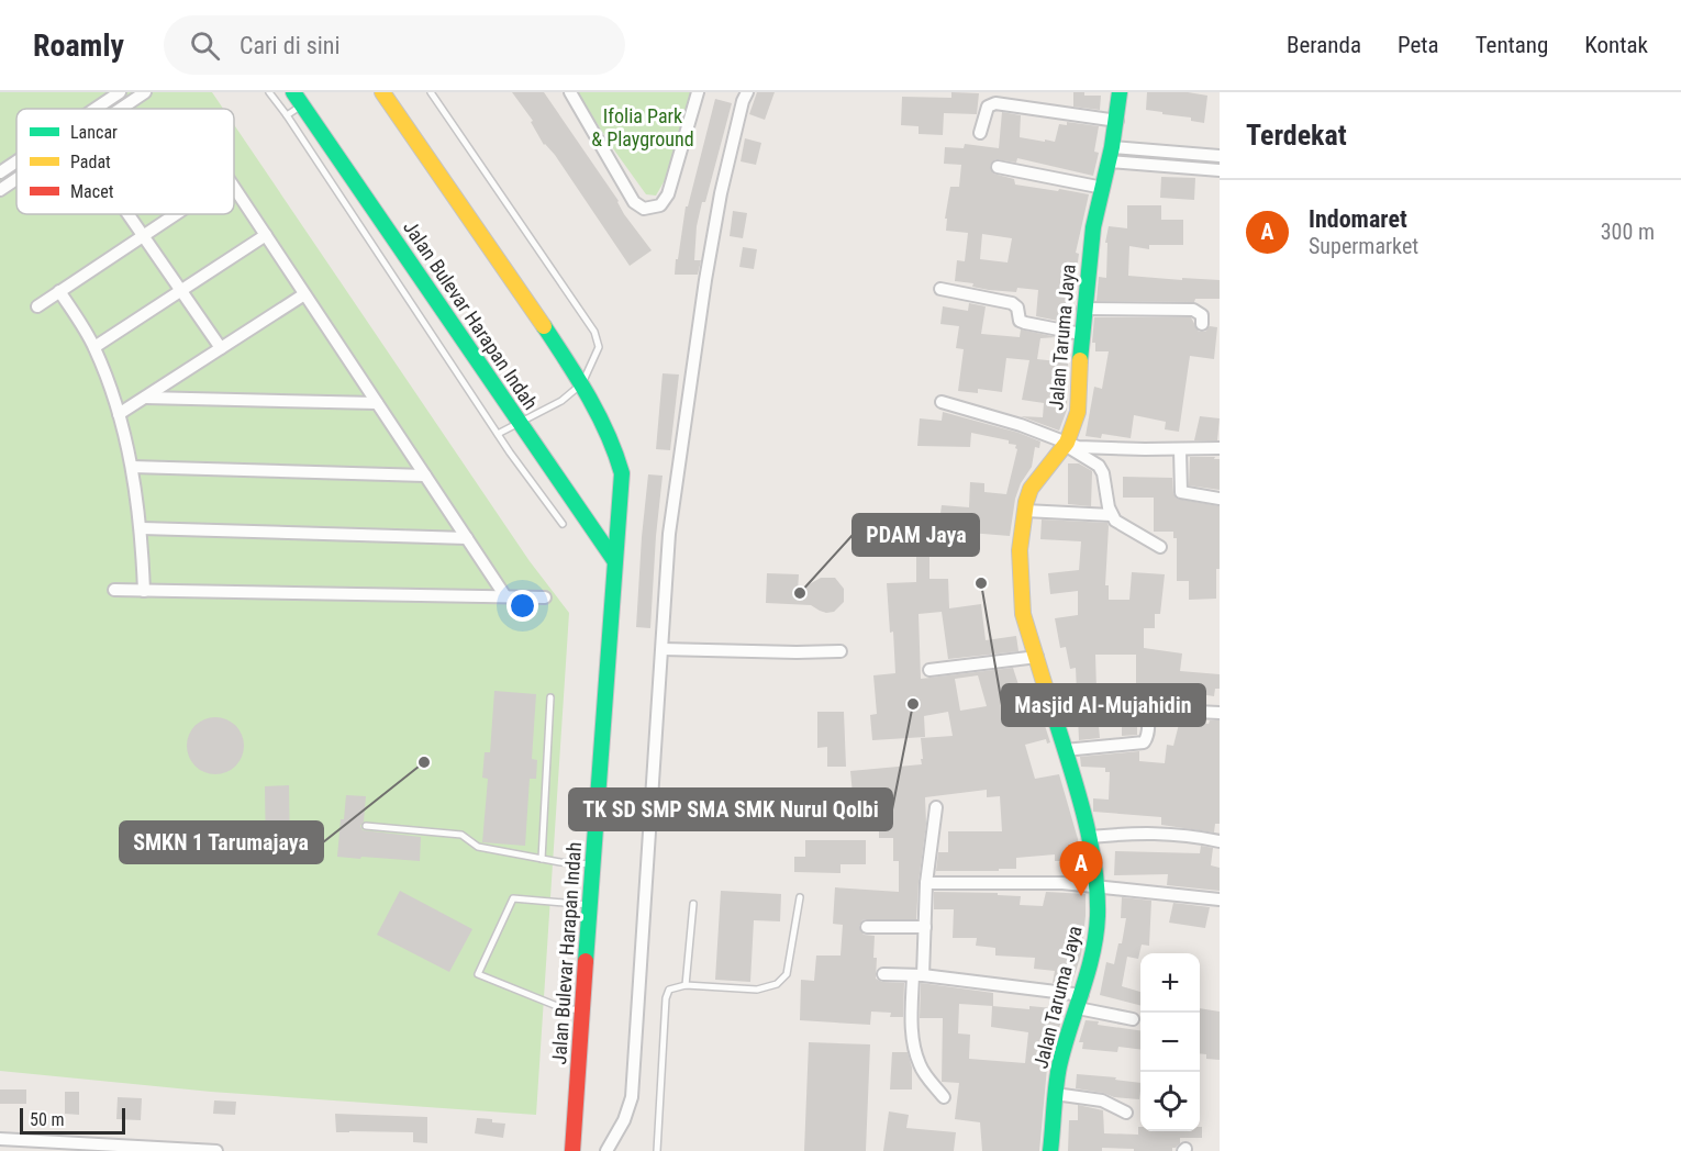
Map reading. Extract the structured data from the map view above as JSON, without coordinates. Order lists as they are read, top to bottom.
{
  "streets": {
    "street": ["Jalan Bulevar Harapan Indah", "Jalan Taruma Jaya"]
  },
  "parks": ["Ifolia Park & Playground"],
  "places": [
    "Masjid Al-Mujahidin",
    "PDAM Jaya",
    "TK SD SMP SMA SMK Nurul Qolbi",
    "SMKN 1 Tarumajaya"
  ],
  "legend": ["Lancar", "Padat", "Macet"],
  "scale_bar": "50 m",
  "page": {
    "header": "Roamly",
    "search": "Cari di sini",
    "nav": [
      "Beranda",
      "Peta",
      "Tentang",
      "Kontak"
    ],
    "heading": "Terdekat",
    "list": [
      {
        "mark": "A",
        "name": "Indomaret",
        "note": "Supermarket",
        "value": "300 m"
      }
    ],
    "pins": "A",
    "map_buttons": ["+", "−"],
    "scale": "50 m"
  }
}
